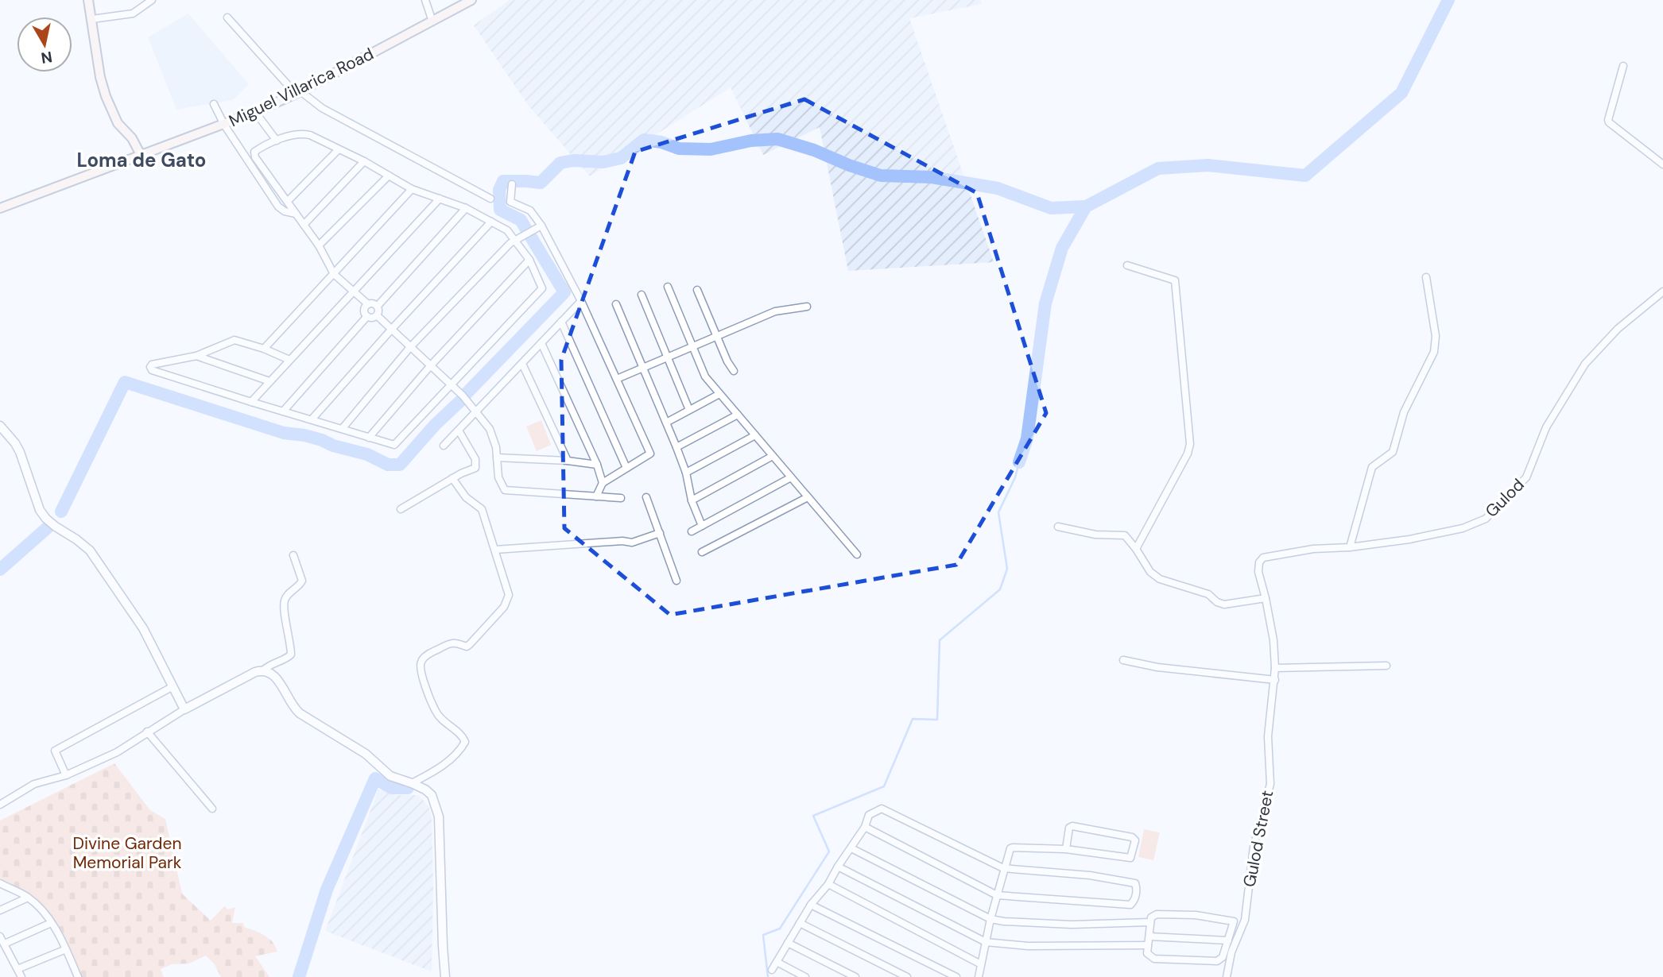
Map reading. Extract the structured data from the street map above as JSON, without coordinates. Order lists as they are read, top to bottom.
{
  "streets": {
    "main road": ["Miguel Villarica Road"],
    "street": ["Gulod", "Gulod Street"]
  },
  "crossings": [
    ["Gulod", "Gulod Street"]
  ],
  "districts": ["Loma de Gato"],
  "parks": ["Divine Garden Memorial Park"],
  "north": "bottom"
}
